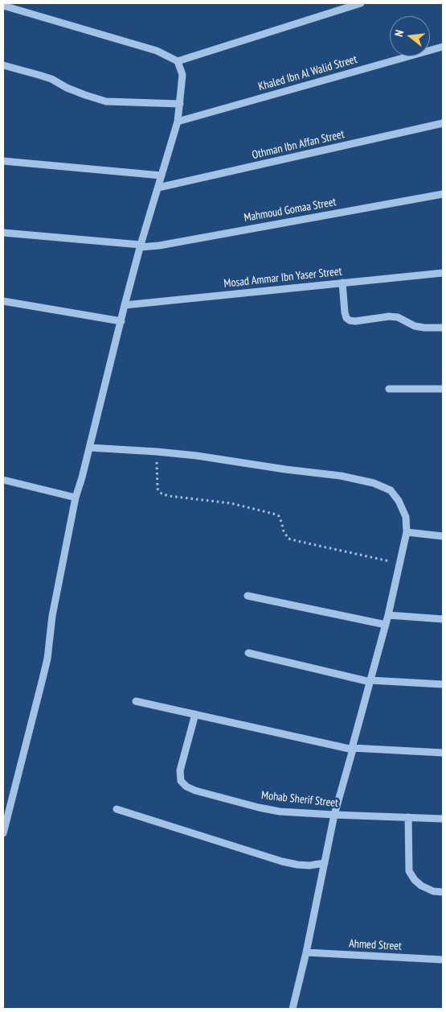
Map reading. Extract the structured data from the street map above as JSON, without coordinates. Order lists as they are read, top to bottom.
{
  "streets": {
    "street": [
      "Khaled Ibn Al Walid Street",
      "Othman Ibn Affan Street",
      "Mahmoud Gomaa Street",
      "Mosad Ammar Ibn Yaser Street",
      "Mohab Sherif Street",
      "Ahmed Street"
    ]
  },
  "north": "left"
}
